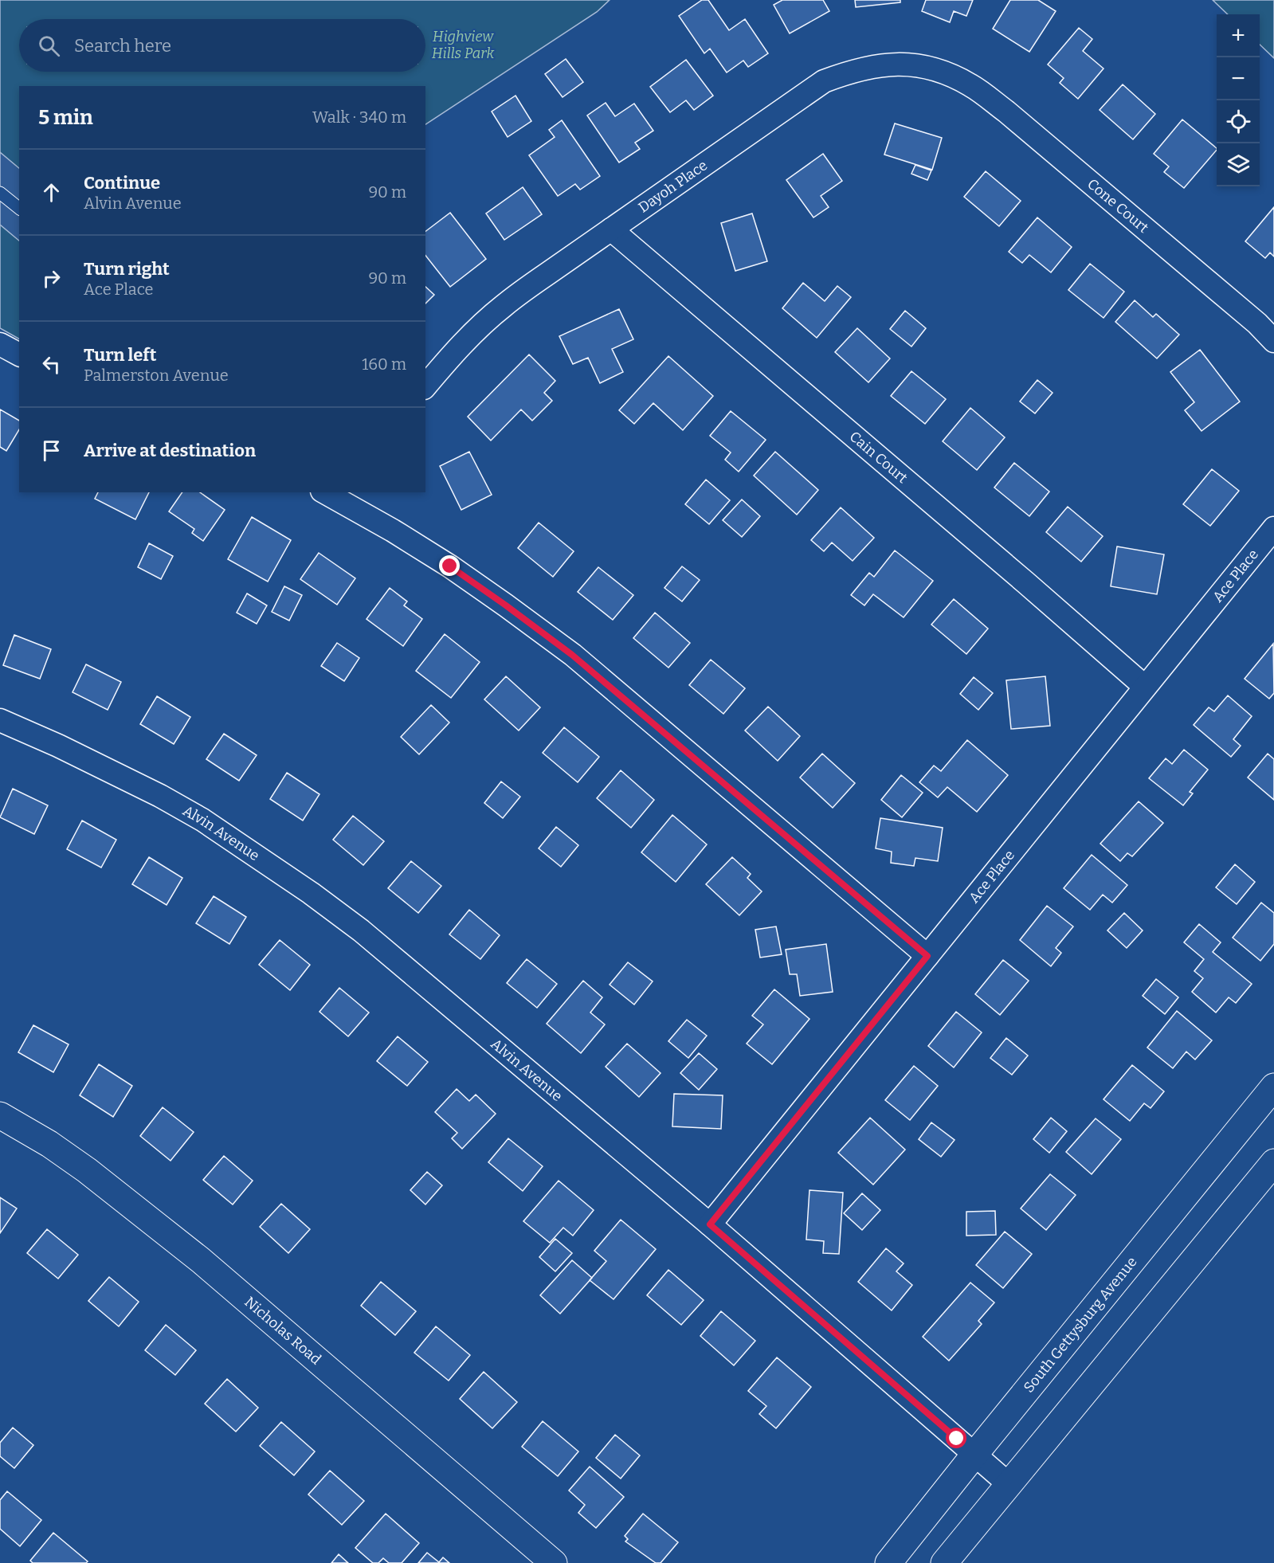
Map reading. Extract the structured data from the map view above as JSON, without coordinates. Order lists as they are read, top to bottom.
{
  "streets": {
    "main road": ["South Gettysburg Avenue", "Nicholas Road"],
    "street": [
      "Dayoh Place",
      "Cone Court",
      "Cain Court",
      "Ace Place",
      "Alvin Avenue"
    ]
  },
  "crossings": [
    ["Dayoh Place", "Cone Court"],
    ["Dayoh Place", "Cain Court"],
    ["Cain Court", "Ace Place"],
    ["Ace Place", "Alvin Avenue"],
    ["Alvin Avenue", "South Gettysburg Avenue"]
  ],
  "parks": ["Highview Hills Park"],
  "page": {
    "map_buttons": ["+", "−"],
    "search": "Search here",
    "heading": ["5 min", "Walk · 340 m"],
    "list": [
      ["Continue", "Alvin Avenue", "90 m"],
      ["Turn right", "Ace Place", "90 m"],
      ["Turn left", "Palmerston Avenue", "160 m"],
      "Arrive at destination"
    ]
  }
}
